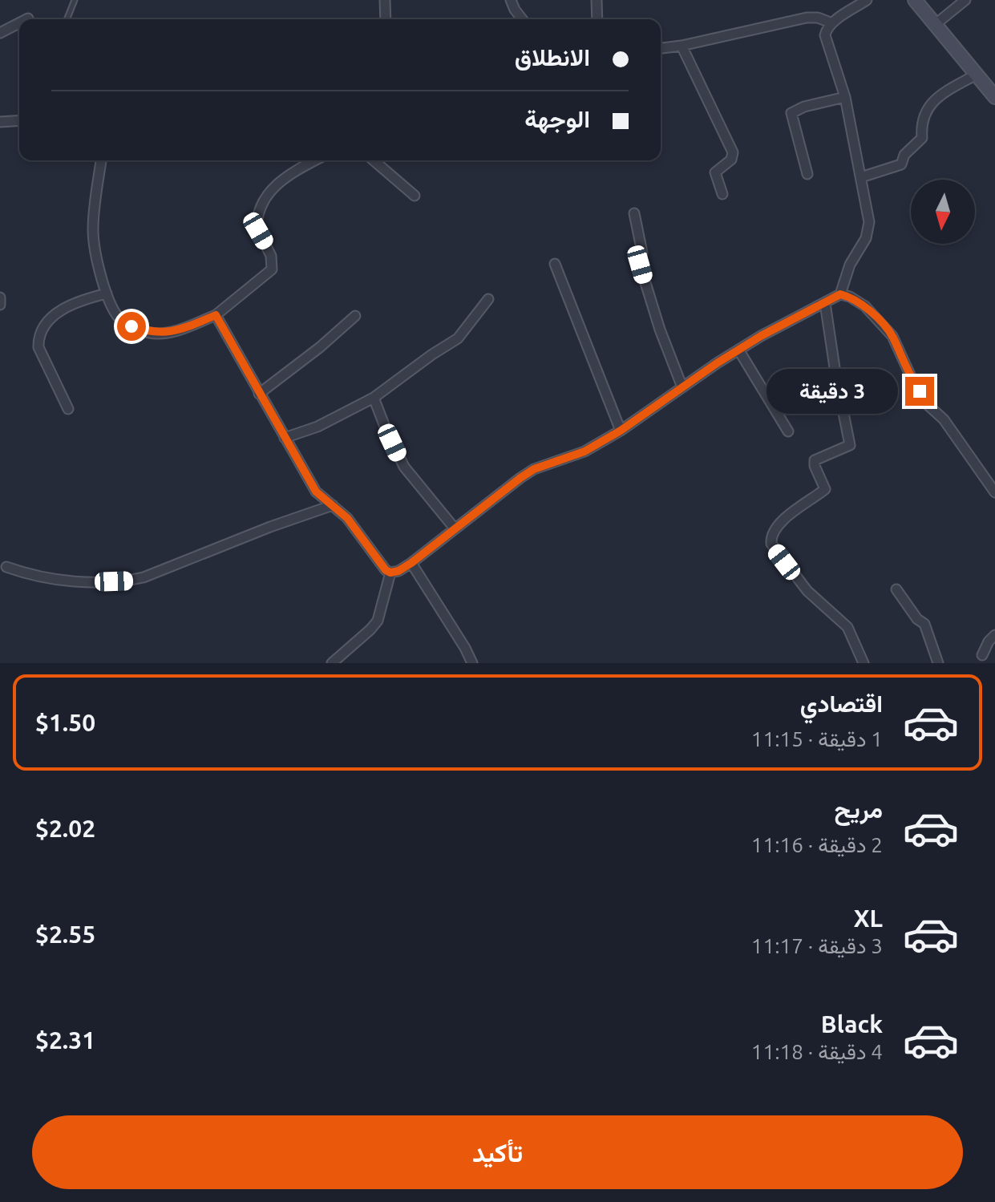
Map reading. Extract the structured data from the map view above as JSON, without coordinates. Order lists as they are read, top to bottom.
{
  "north": "bottom",
  "page": {
    "banner": ["الانطلاق", "الوجهة"],
    "bubble": "3 دقيقة",
    "list": [
      {
        "name": "اقتصادي",
        "note": "1 دقيقة · 11:15",
        "value": "$1.50"
      },
      {
        "name": "مريح",
        "note": "2 دقيقة · 11:16",
        "value": "$2.02"
      },
      {
        "name": "XL",
        "note": "3 دقيقة · 11:17",
        "value": "$2.55"
      },
      {
        "name": "Black",
        "note": "4 دقيقة · 11:18",
        "value": "$2.31"
      }
    ],
    "buttons": "تأكيد"
  }
}
